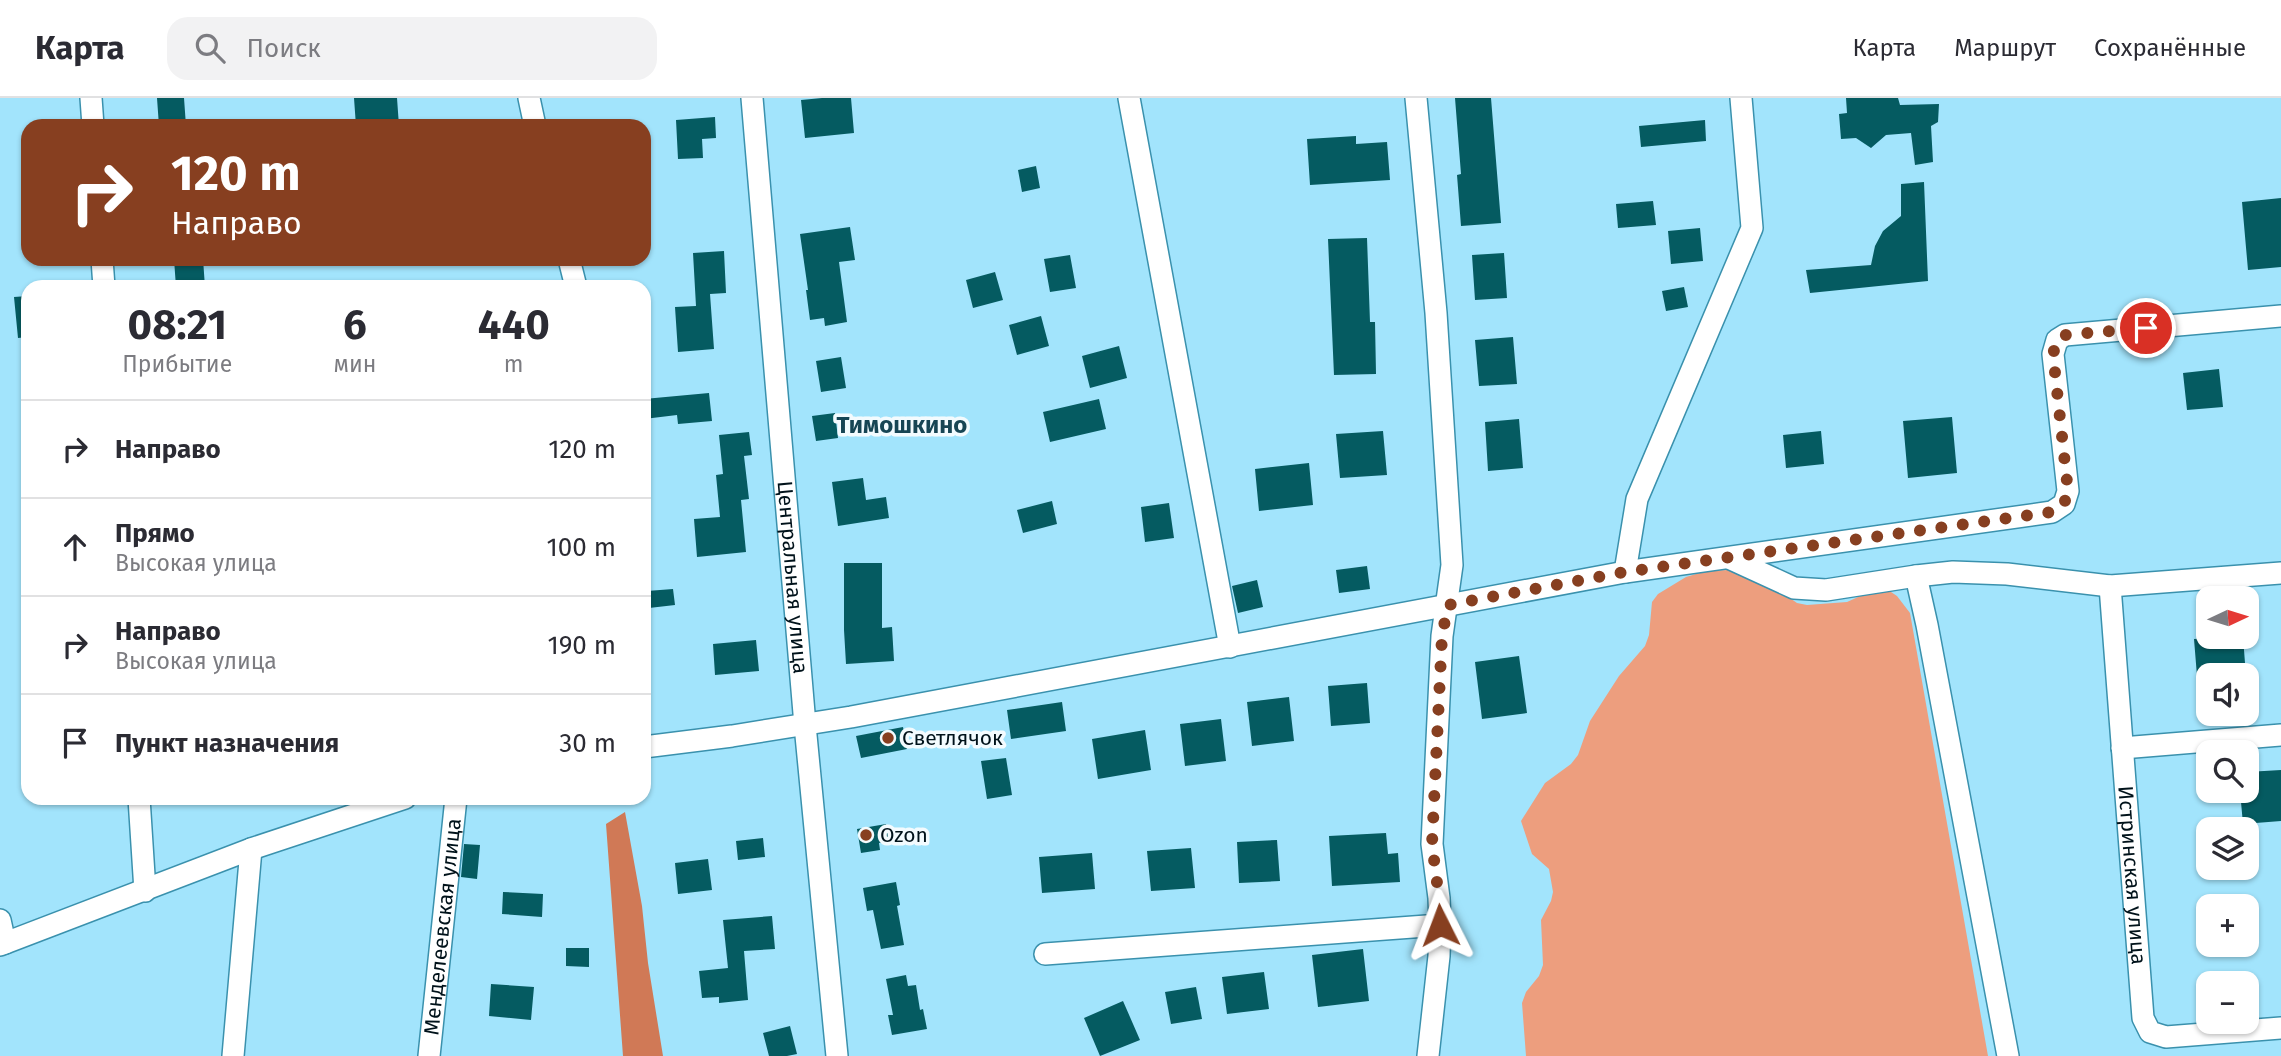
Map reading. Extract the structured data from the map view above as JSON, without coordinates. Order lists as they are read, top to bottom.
{
  "streets": {
    "street": ["Центральная улица", "Истринская улица", "Менделеевская улица"]
  },
  "districts": ["Тимошкино"],
  "places": ["Светлячок", "Ozon"],
  "north": "right",
  "page": {
    "header": "Карта",
    "search": "Поиск",
    "nav": ["Карта", "Маршрут", "Сохранённые"],
    "turn": ["120 m", "Направо"],
    "eta": [
      "08:21",
      "Прибытие",
      "6",
      "мин",
      "440",
      "m"
    ],
    "list": [
      {
        "name": "Направо",
        "value": "120 m"
      },
      {
        "name": "Прямо",
        "note": "Высокая улица",
        "value": "100 m"
      },
      {
        "name": "Направо",
        "note": "Высокая улица",
        "value": "190 m"
      },
      {
        "name": "Пункт назначения",
        "value": "30 m"
      }
    ],
    "map_buttons": ["+", "−"]
  }
}
